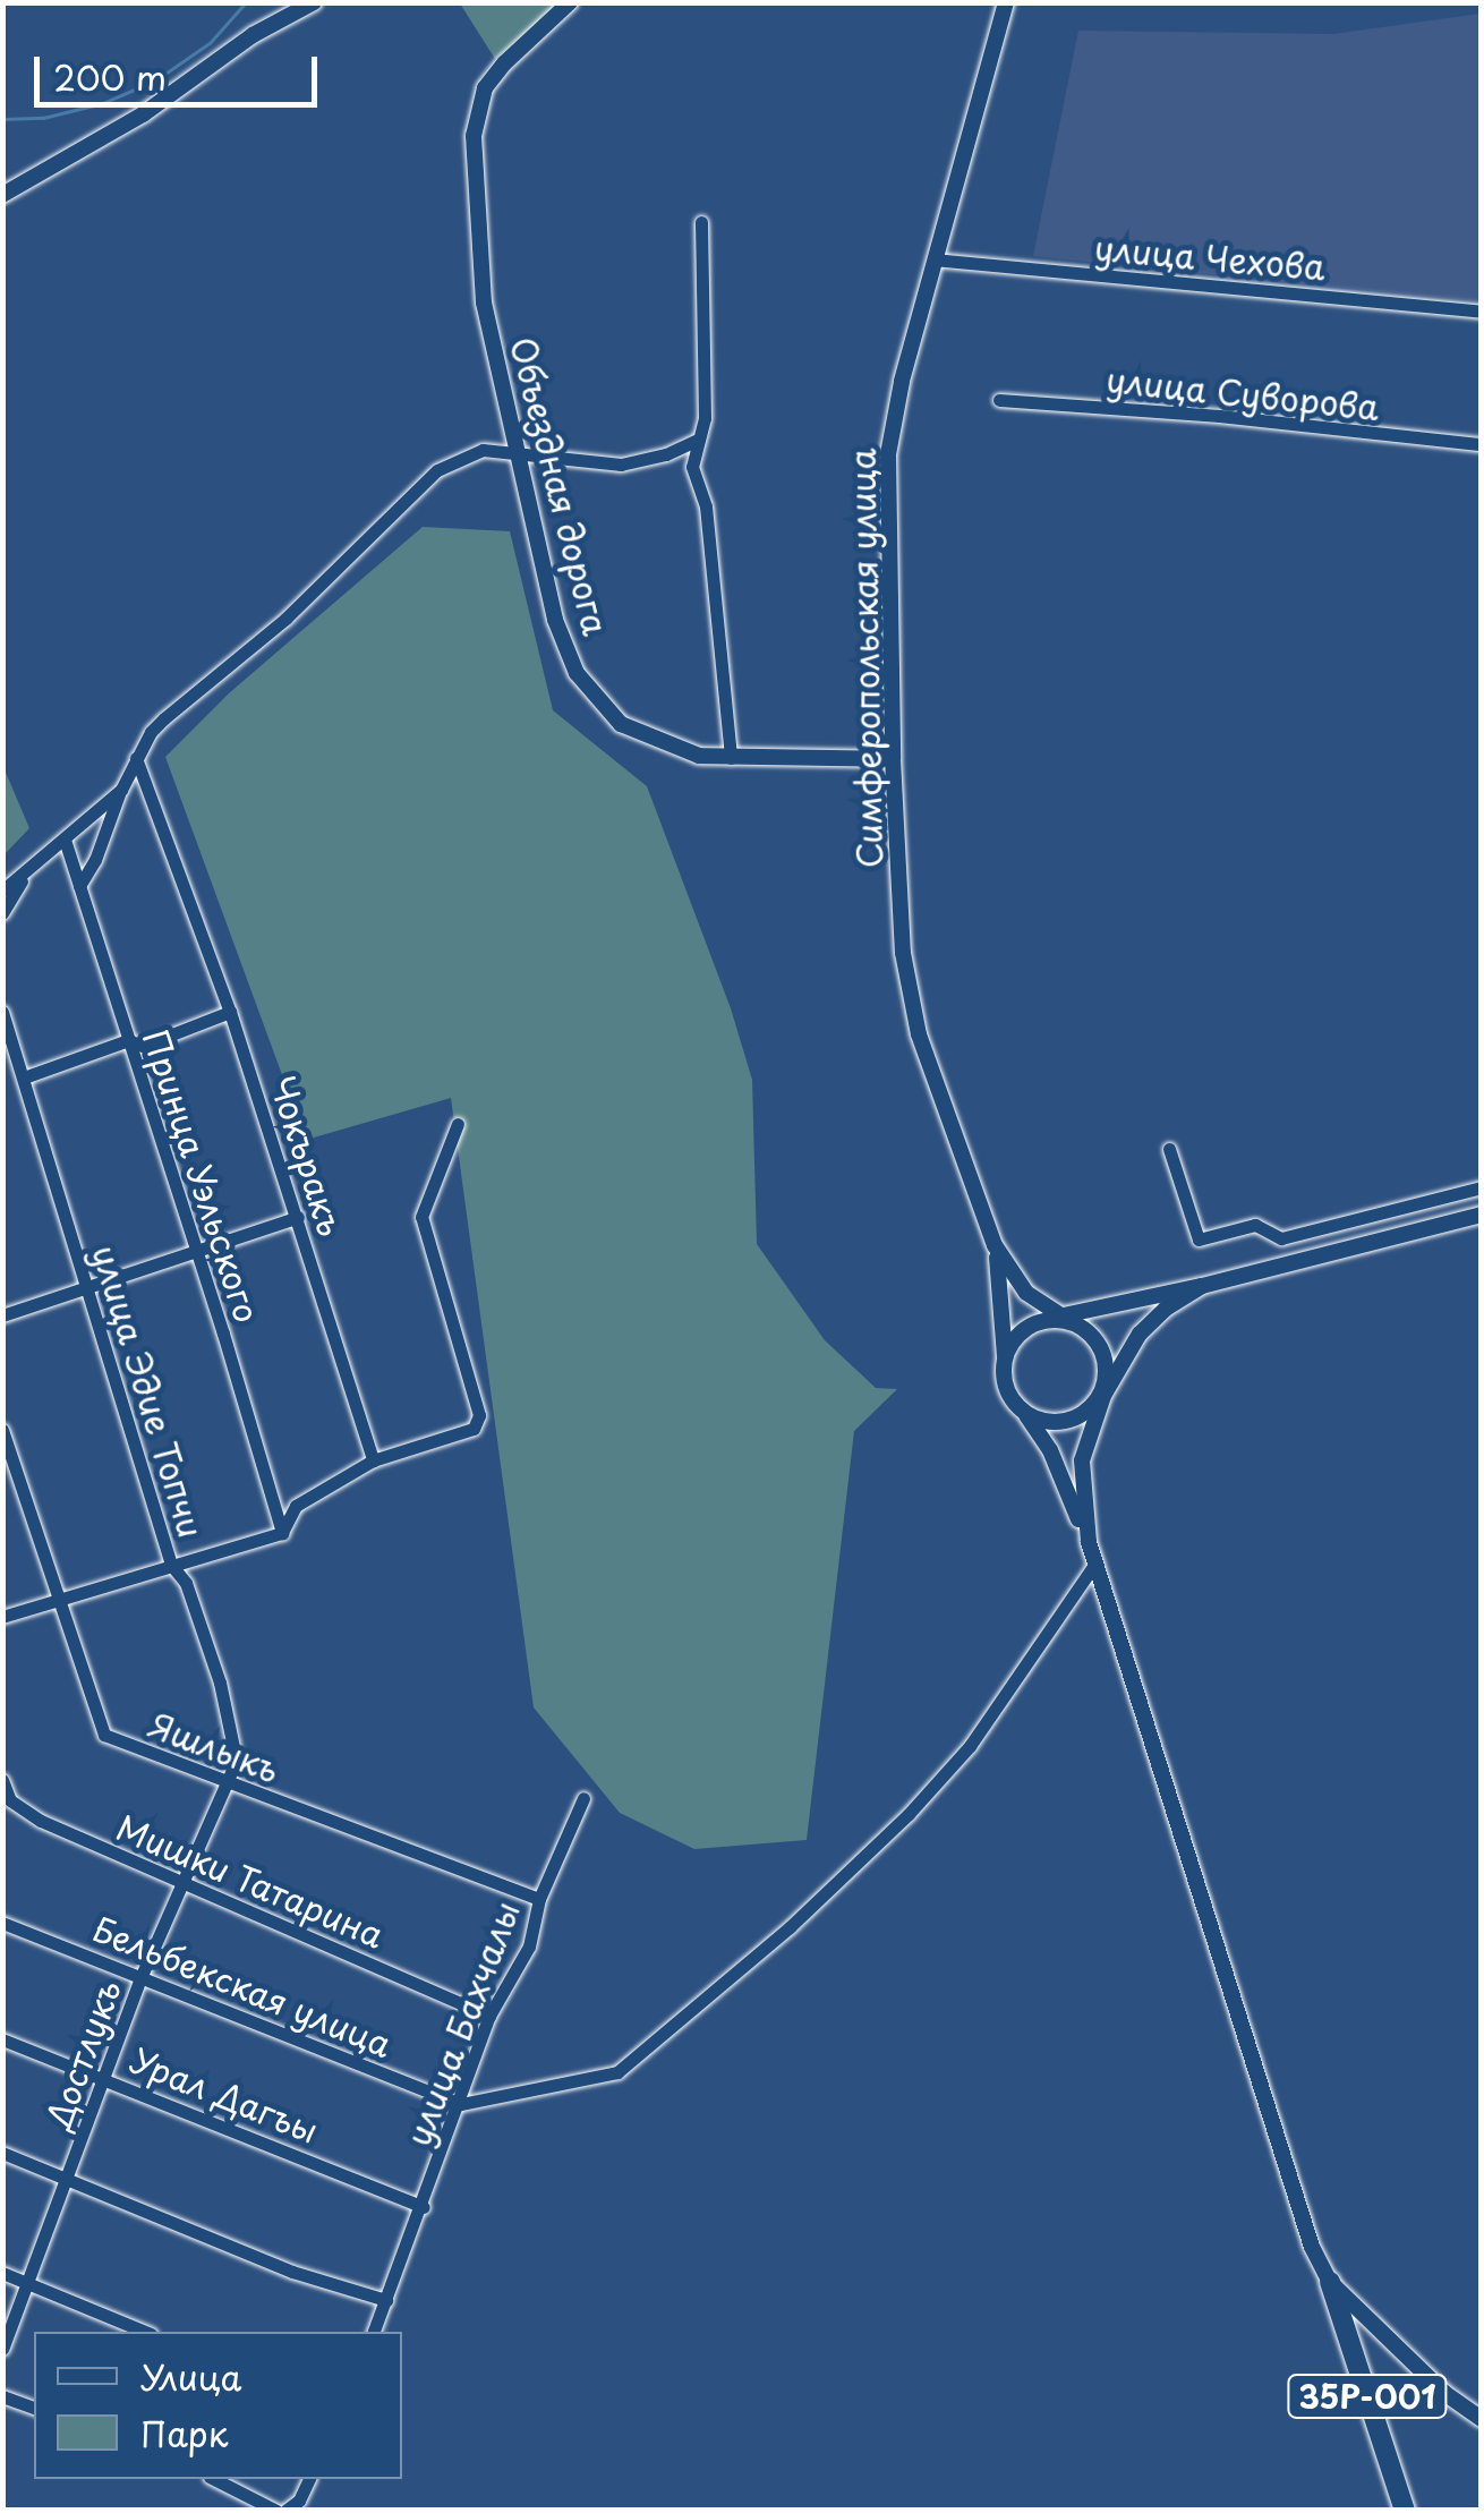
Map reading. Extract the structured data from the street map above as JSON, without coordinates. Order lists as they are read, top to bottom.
{
  "streets": {
    "highway": ["35Р-001"],
    "main road": ["Объездная дорога", "Симферопольская улица"],
    "street": [
      "улица Чехова",
      "улица Суворова",
      "Чокъракъ",
      "Принца Уэльского",
      "улица Эдие Топчи",
      "Яшлыкъ",
      "Мишки Татарина",
      "Бельбекская улица",
      "улица Бахчалы",
      "Достлукъ",
      "Урал Дагъы"
    ]
  },
  "crossings": [
    ["улица Чехова", "Симферопольская улица"],
    ["Объездная дорога", "Симферопольская улица"],
    ["Симферопольская улица", "35Р-001"],
    ["улица Эдие Топчи", "Яшлыкъ"],
    ["улица Эдие Топчи", "Достлукъ"],
    ["Яшлыкъ", "улица Бахчалы"],
    ["Яшлыкъ", "Достлукъ"],
    ["Мишки Татарина", "улица Бахчалы"],
    ["Мишки Татарина", "Достлукъ"],
    ["Бельбекская улица", "улица Бахчалы"],
    ["Бельбекская улица", "Достлукъ"],
    ["улица Бахчалы", "Урал Дагъы"],
    ["Достлукъ", "Урал Дагъы"]
  ],
  "legend": ["Улица", "Парк"],
  "scale_bar": "200 m"
}
